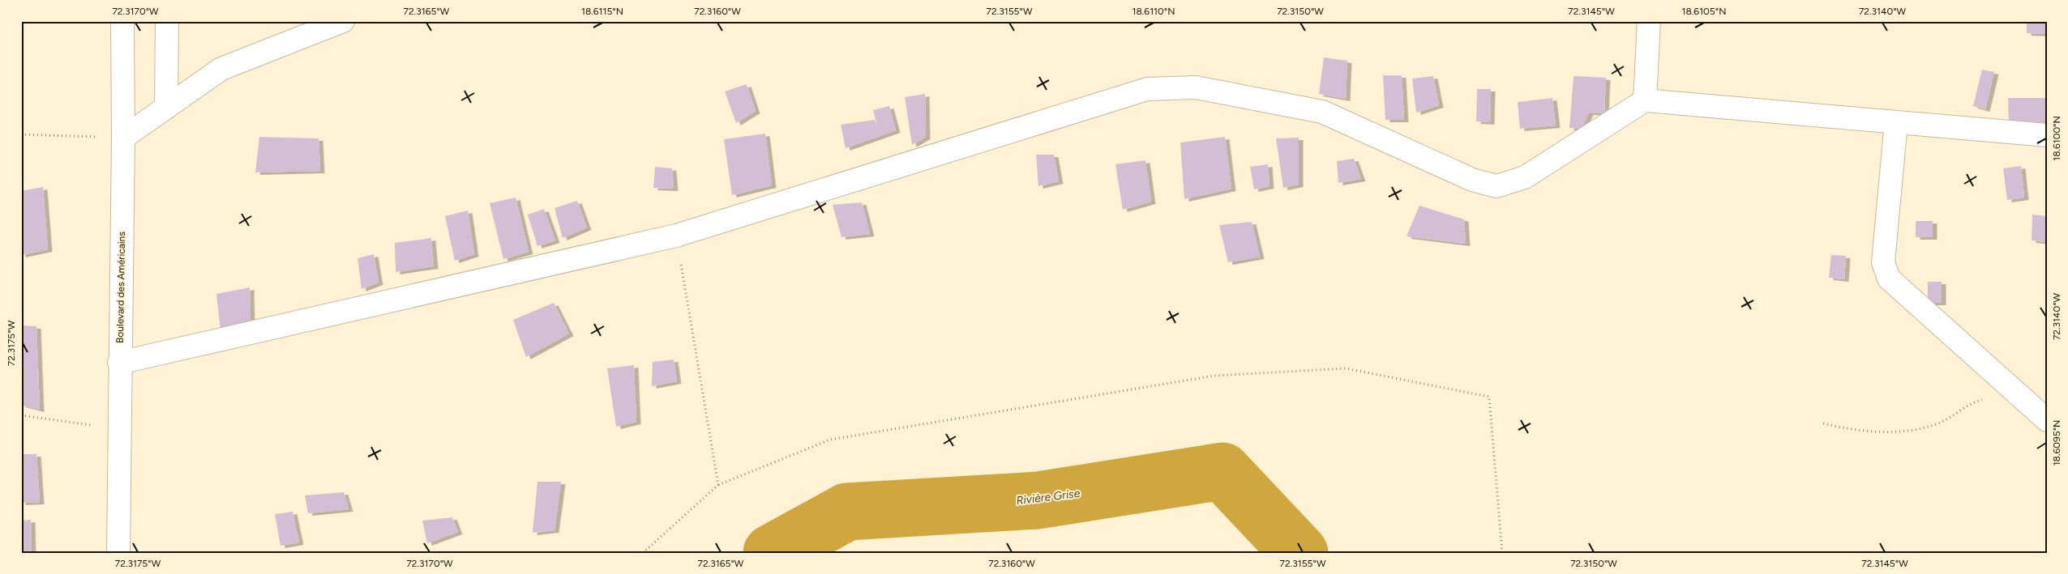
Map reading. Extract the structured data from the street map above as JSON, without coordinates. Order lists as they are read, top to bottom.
{
  "streets": {
    "street": ["Boulevard des Américains"]
  },
  "water": ["Rivière Grise"],
  "coordinates": [
    "72.3170°W",
    "72.3165°W",
    "18.6115°N",
    "72.3160°W",
    "72.3155°W",
    "18.6110°N",
    "72.3150°W",
    "72.3145°W",
    "18.6105°N",
    "72.3140°W",
    "18.6100°N",
    "72.3175°W",
    "18.6095°N"
  ]
}
